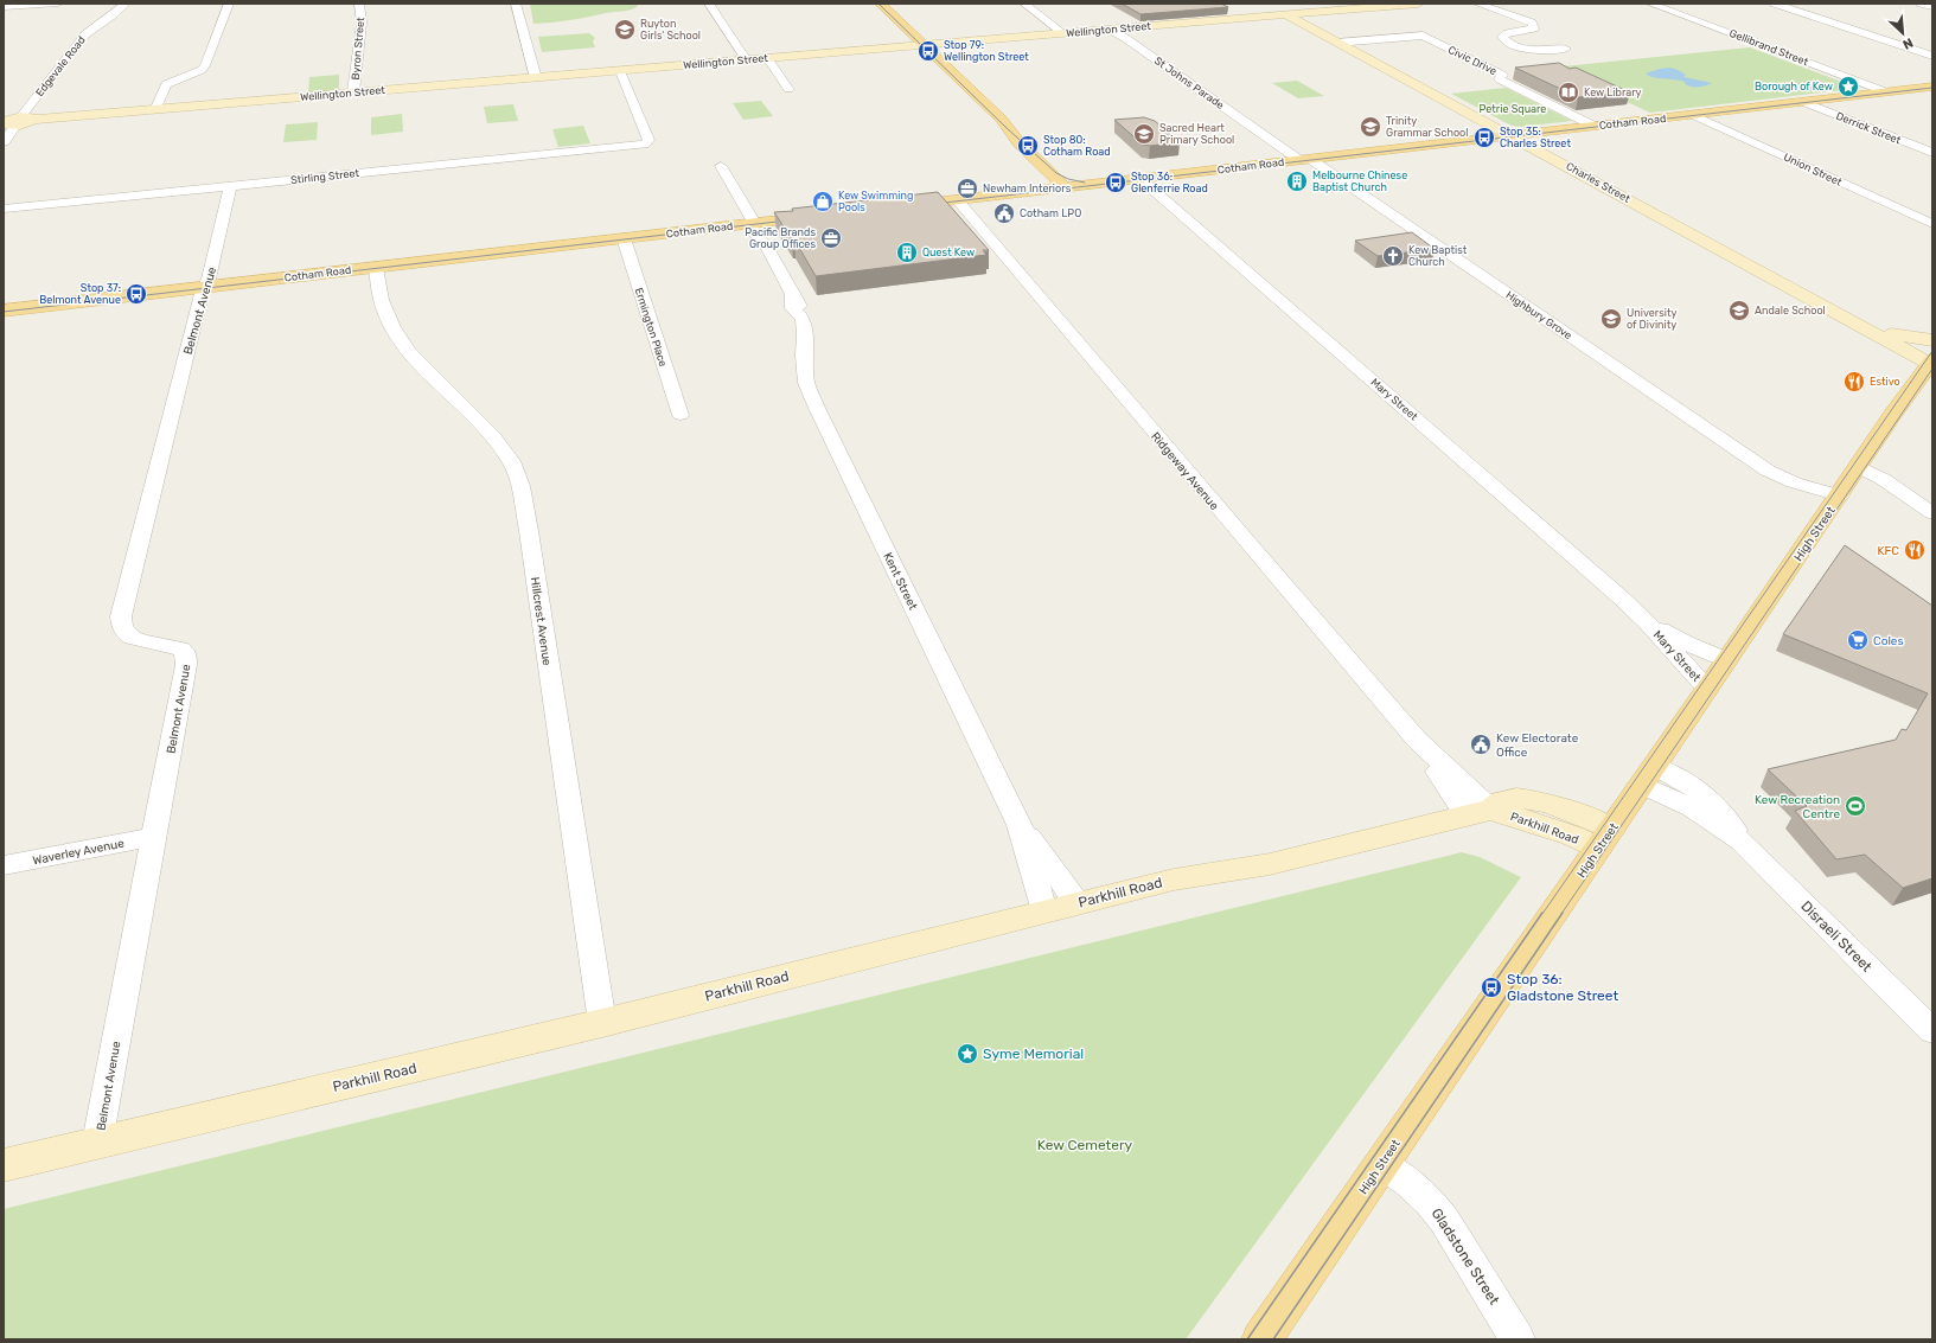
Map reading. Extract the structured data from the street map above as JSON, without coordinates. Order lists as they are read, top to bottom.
{
  "streets": {
    "main road": ["Cotham Road", "High Street"],
    "street": [
      "Wellington Street",
      "Gellibrand Street",
      "Byron Street",
      "Civic Drive",
      "Edgevale Road",
      "St Johns Parade",
      "Derrick Street",
      "Union Street",
      "Stirling Street",
      "Charles Street",
      "Belmont Avenue",
      "Highbury Grove",
      "Ermington Place",
      "Mary Street",
      "Ridgeway Avenue",
      "Kent Street",
      "Hillcrest Avenue",
      "Parkhill Road",
      "Waverley Avenue",
      "Disraeli Street",
      "Gladstone Street"
    ]
  },
  "crossings": [
    ["Wellington Street", "Byron Street"],
    ["Wellington Street", "Edgevale Road"],
    ["Wellington Street", "St Johns Parade"],
    ["Wellington Street", "Stirling Street"],
    ["Wellington Street", "Charles Street"],
    ["Gellibrand Street", "Cotham Road"],
    ["Civic Drive", "Cotham Road"],
    ["Civic Drive", "Charles Street"],
    ["St Johns Parade", "Cotham Road"],
    ["St Johns Parade", "Highbury Grove"],
    ["Cotham Road", "Derrick Street"],
    ["Cotham Road", "Union Street"],
    ["Cotham Road", "Charles Street"],
    ["Cotham Road", "Belmont Avenue"],
    ["Cotham Road", "Highbury Grove"],
    ["Cotham Road", "Ermington Place"],
    ["Cotham Road", "Mary Street"],
    ["Cotham Road", "Ridgeway Avenue"],
    ["Cotham Road", "Kent Street"],
    ["Cotham Road", "Hillcrest Avenue"],
    ["Stirling Street", "Belmont Avenue"],
    ["Charles Street", "High Street"],
    ["Belmont Avenue", "Parkhill Road"],
    ["Belmont Avenue", "Waverley Avenue"],
    ["Highbury Grove", "High Street"],
    ["Mary Street", "High Street"],
    ["Ridgeway Avenue", "Parkhill Road"],
    ["High Street", "Parkhill Road"],
    ["High Street", "Disraeli Street"],
    ["High Street", "Gladstone Street"],
    ["Kent Street", "Parkhill Road"],
    ["Hillcrest Avenue", "Parkhill Road"]
  ],
  "parks": ["Petrie Square", "Kew Cemetery"],
  "places": {
    "school or university": [
      "Ruyton Girls' School",
      "Trinity Grammar School",
      "Sacred Heart Primary School",
      "Andale School",
      "University of Divinity"
    ],
    "bus stop": [
      "Stop 79: Wellington Street",
      "Stop 35: Charles Street",
      "Stop 80: Cotham Road",
      "Stop 36: Glenferrie Road",
      "Stop 37: Belmont Avenue",
      "Stop 36: Gladstone Street"
    ],
    "place": ["Borough of Kew", "Syme Memorial"],
    "library": ["Kew Library"],
    "building": ["Melbourne Chinese Baptist Church", "Quest Kew"],
    "office": ["Newham Interiors", "Pacific Brands Group Offices"],
    "shop": ["Kew Swimming Pools"],
    "public building": ["Cotham LPO", "Kew Electorate Office"],
    "church": ["Kew Baptist Church"],
    "restaurant": ["Estivo", "KFC"],
    "supermarket": ["Coles"],
    "sports": ["Kew Recreation Centre"]
  },
  "north": "bottom right"
}
